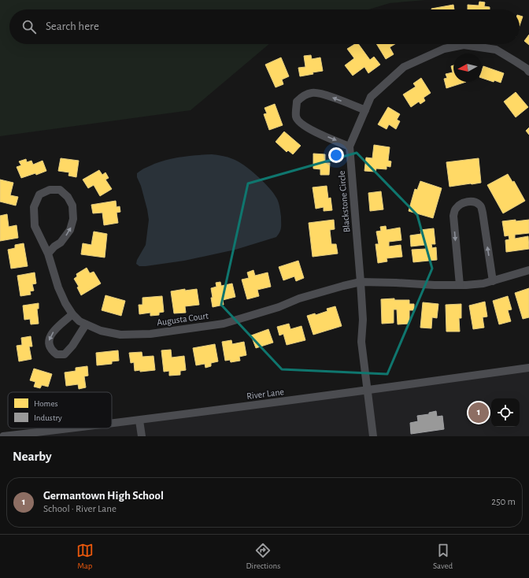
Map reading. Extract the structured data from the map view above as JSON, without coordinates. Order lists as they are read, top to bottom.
{
  "streets": {
    "street": ["Blackstone Circle", "Augusta Court", "River Lane"]
  },
  "crossings": [
    ["Blackstone Circle", "Augusta Court"],
    ["Blackstone Circle", "River Lane"]
  ],
  "legend": ["Homes", "Industry"],
  "north": "left",
  "page": {
    "search": "Search here",
    "pins": "1",
    "heading": "Nearby",
    "list": [
      {
        "mark": "1",
        "name": "Germantown High School",
        "note": "School · River Lane",
        "value": "250 m"
      }
    ],
    "nav": ["Map", "Directions", "Saved"]
  }
}
